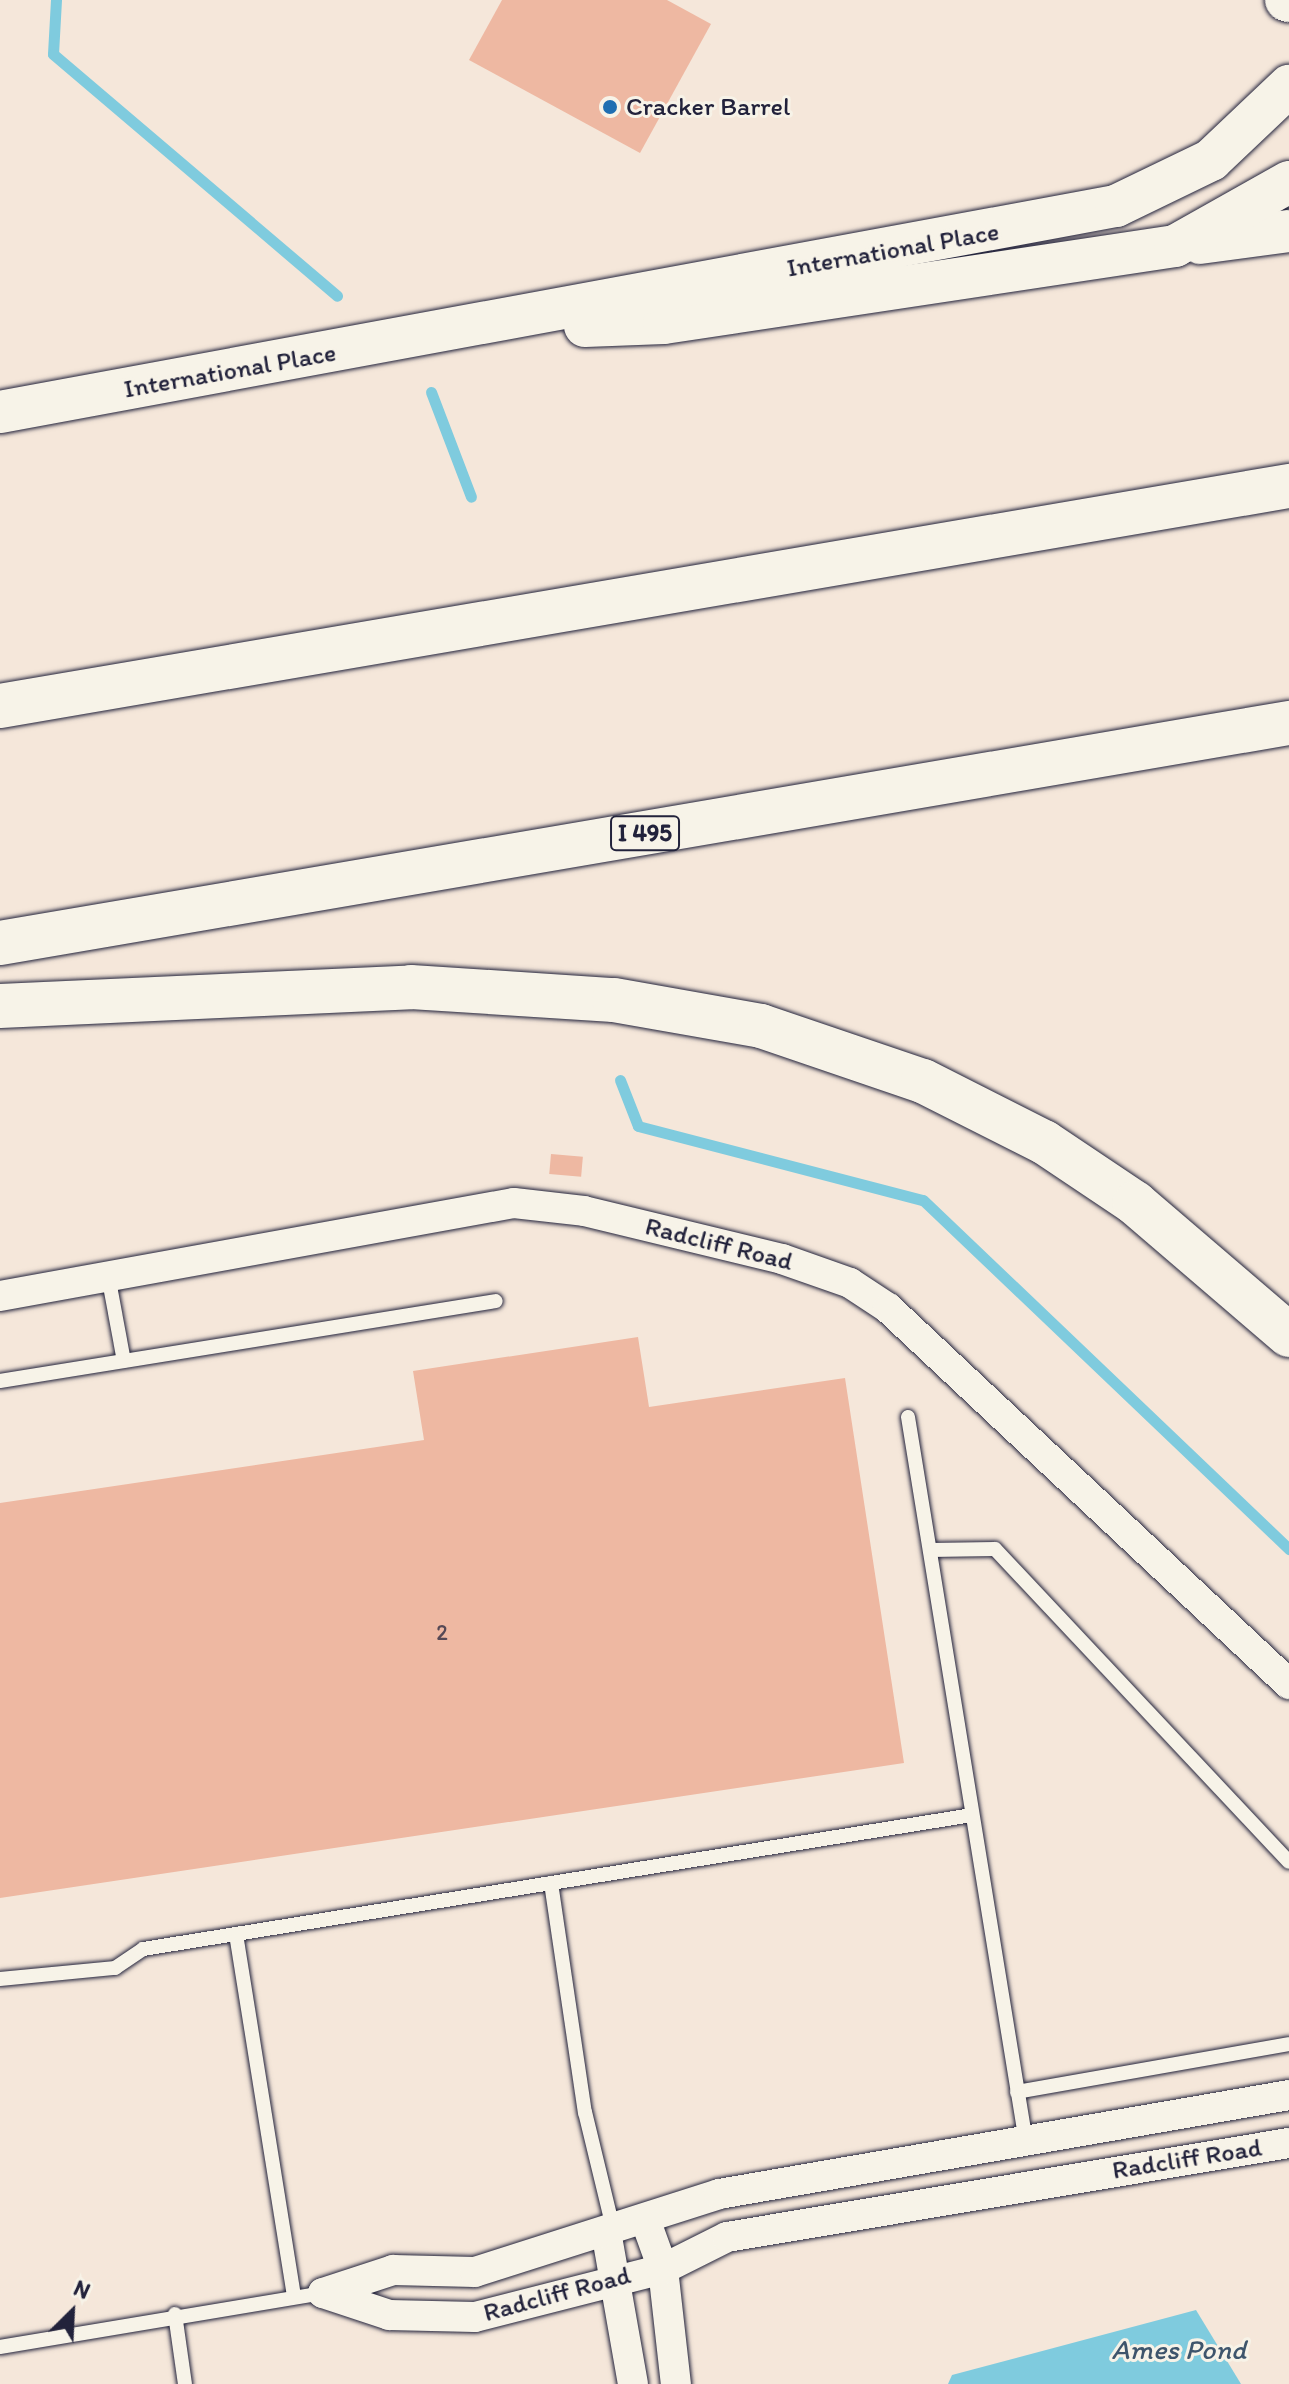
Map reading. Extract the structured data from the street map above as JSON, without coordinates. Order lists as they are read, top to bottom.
{
  "streets": {
    "highway": ["I 495"],
    "main road": ["International Place"],
    "street": ["Radcliff Road"]
  },
  "water": ["Ames Pond"],
  "places": ["Cracker Barrel"],
  "house_numbers": ["2"],
  "north": "top right"
}
